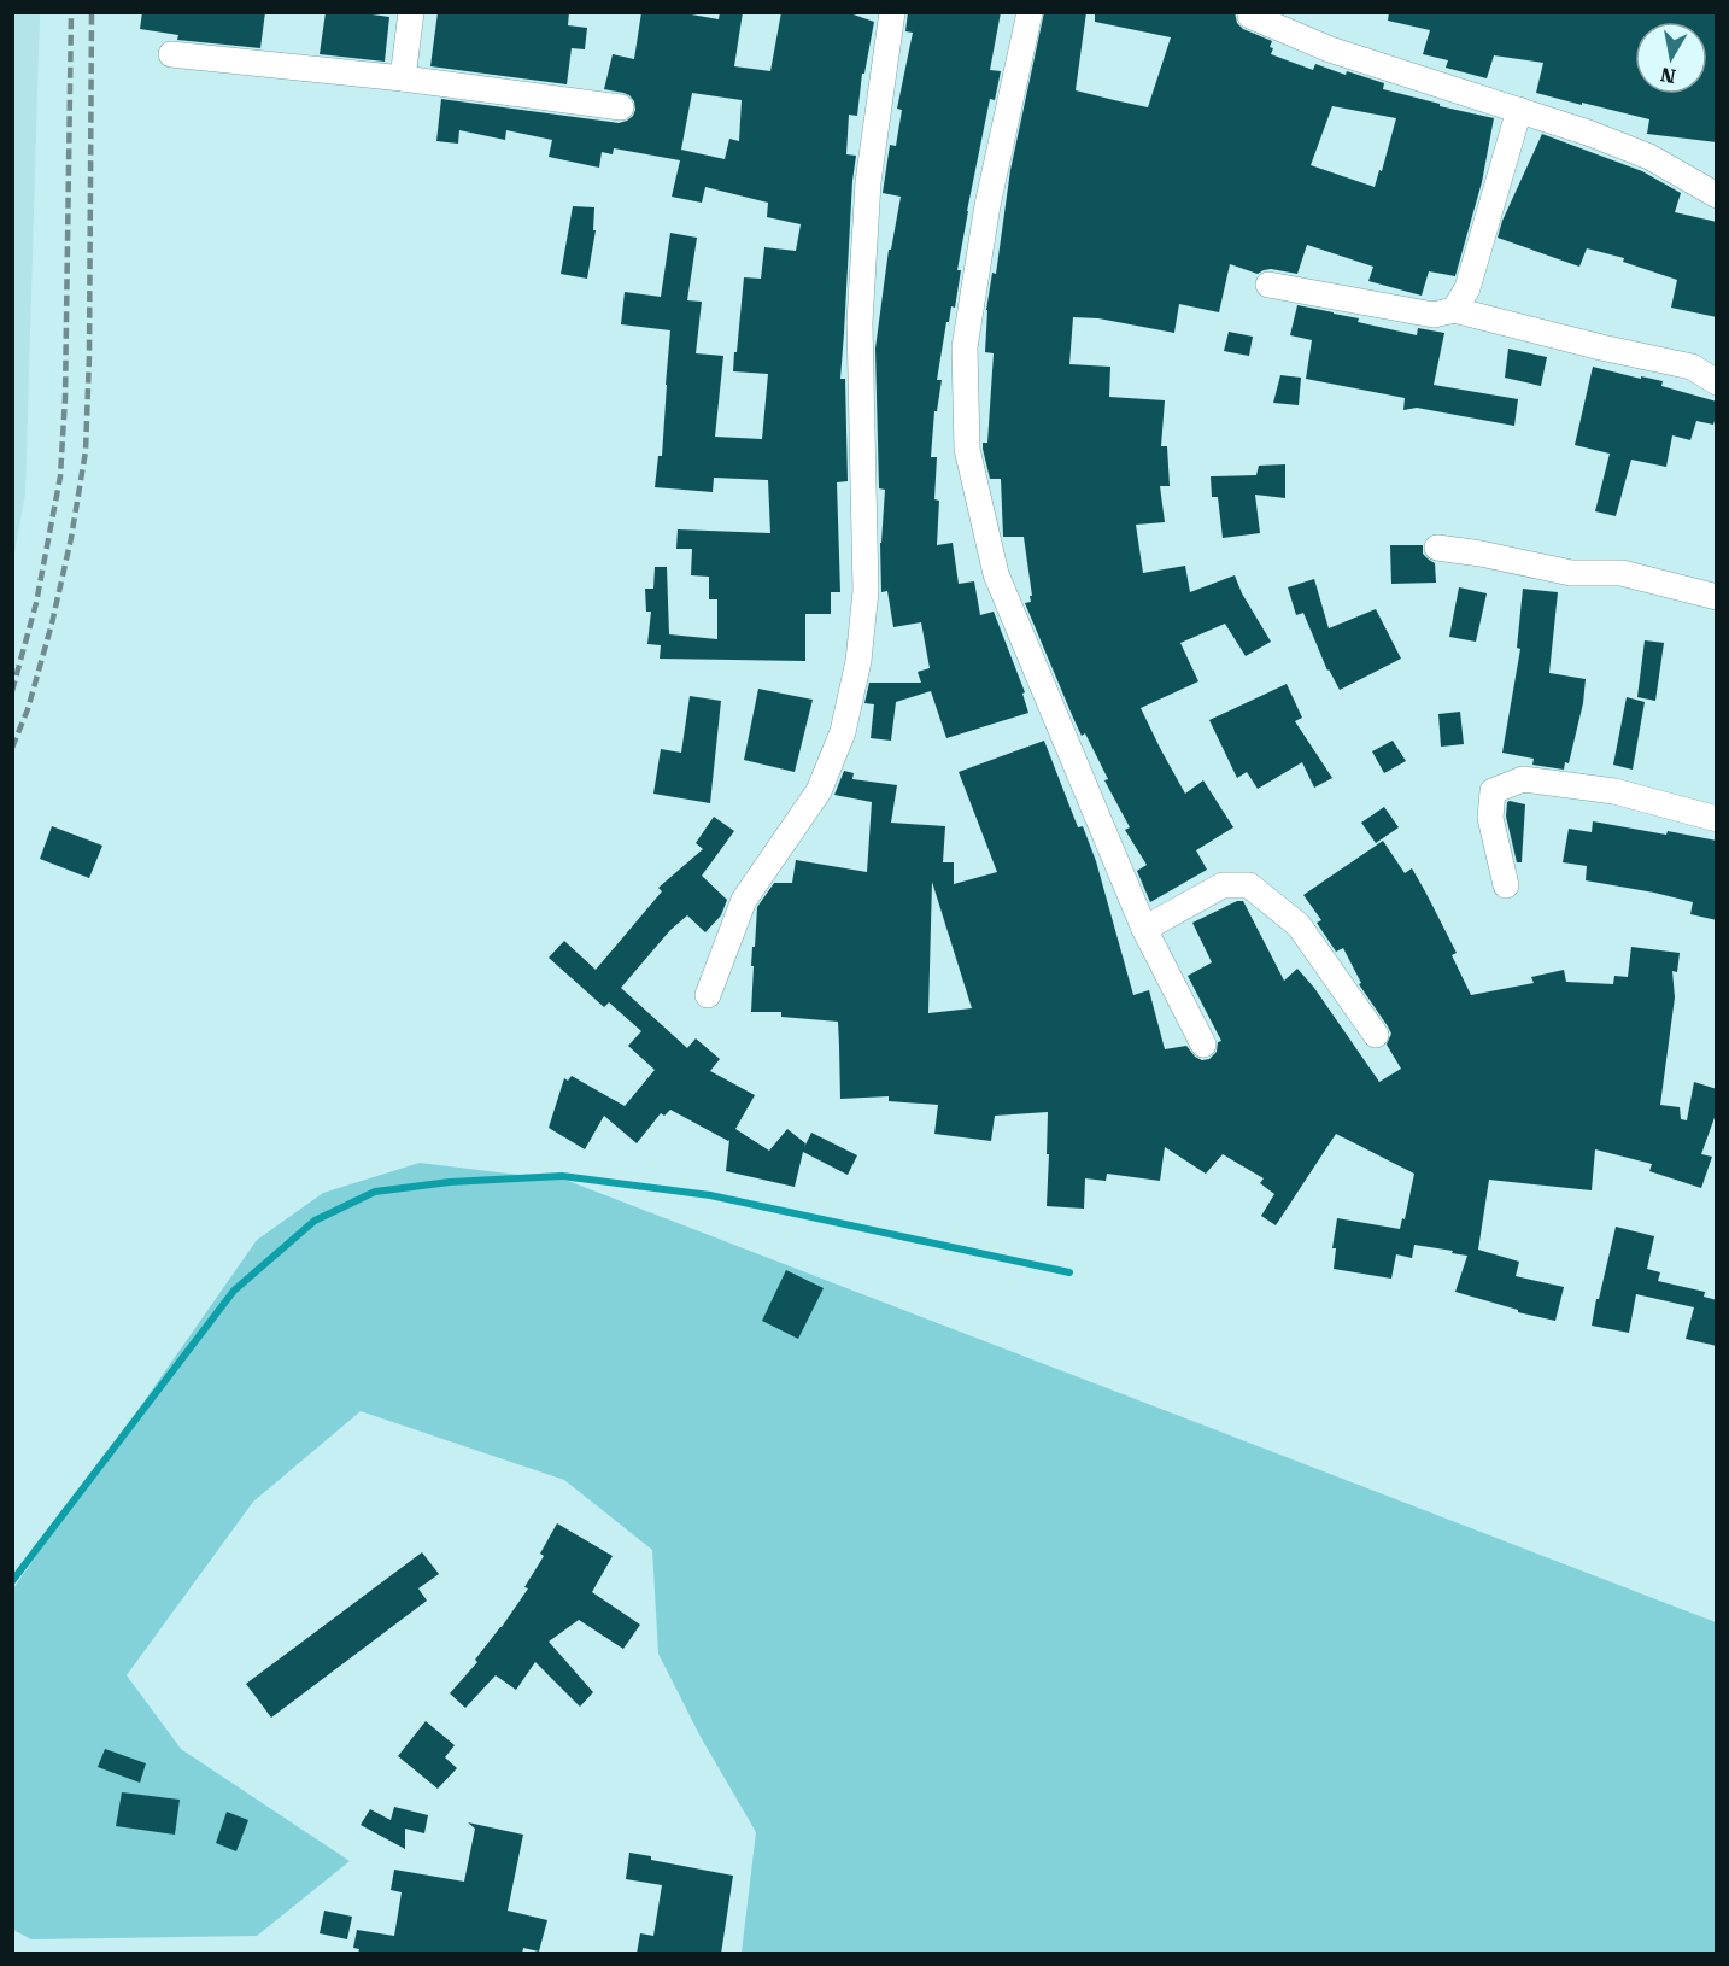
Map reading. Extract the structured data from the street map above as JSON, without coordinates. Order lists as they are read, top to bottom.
{
  "north": "bottom"
}
